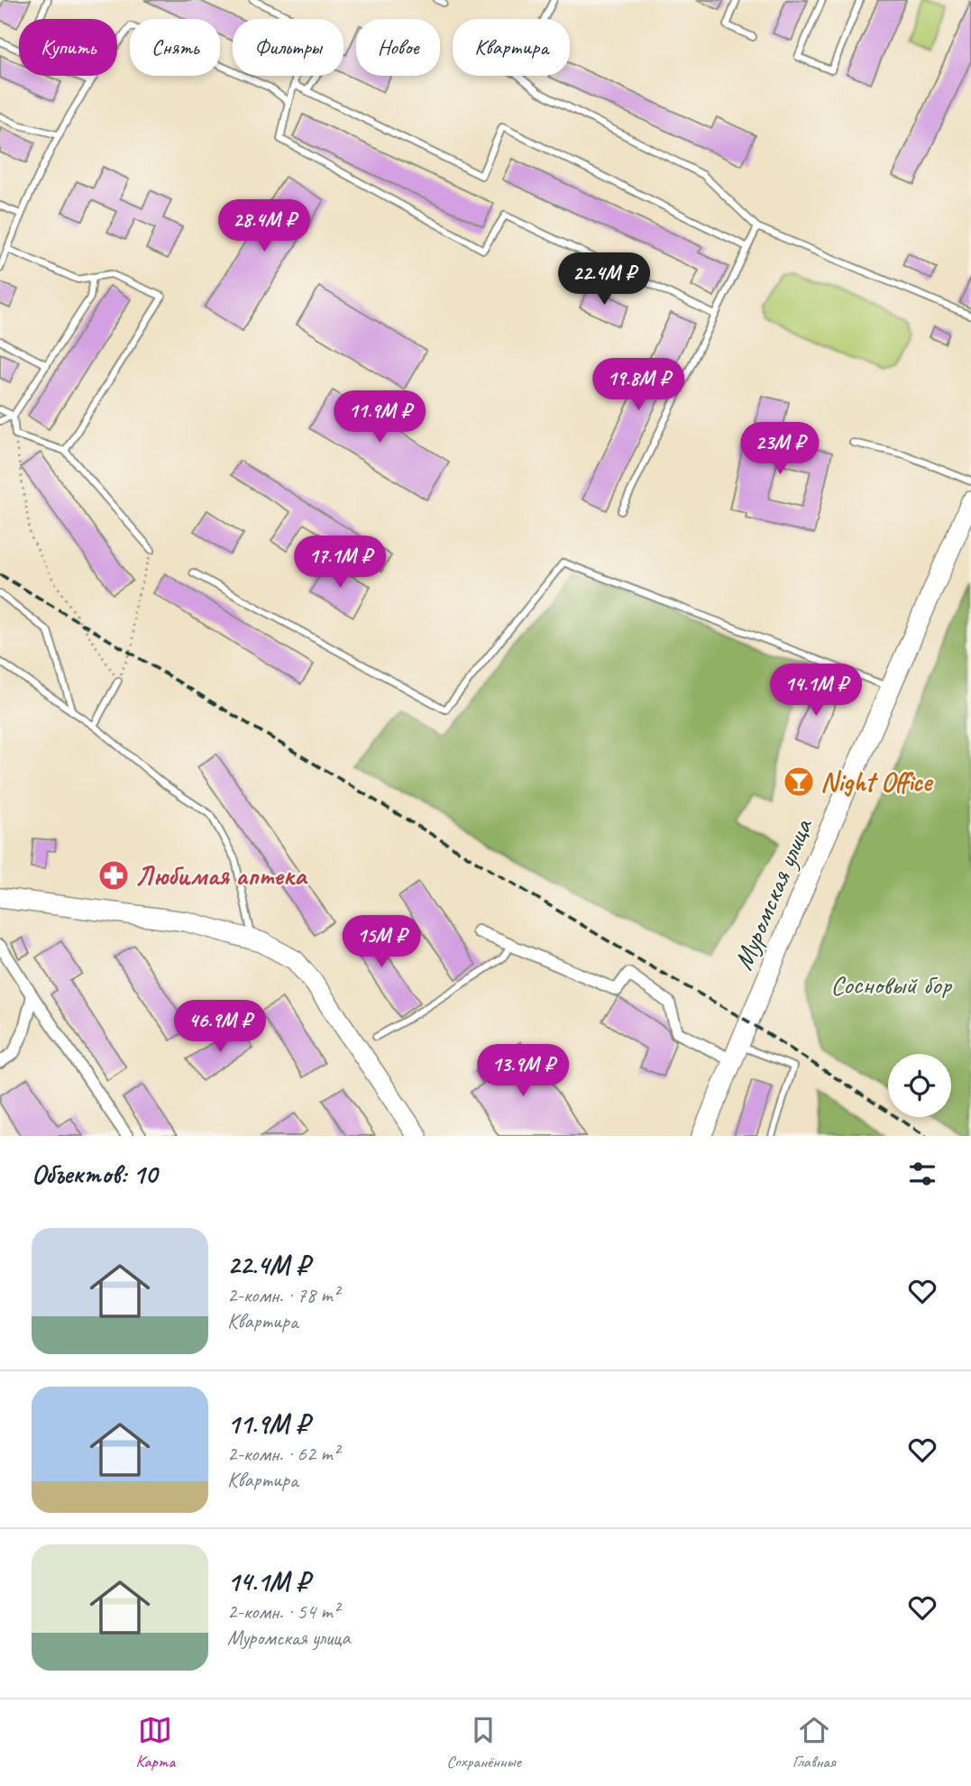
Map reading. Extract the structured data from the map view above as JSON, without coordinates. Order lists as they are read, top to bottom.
{
  "streets": {
    "main road": ["Муромская улица"]
  },
  "parks": ["Сосновый бор"],
  "places": {
    "bar": ["Night Office"],
    "pharmacy": ["Любимая аптека"]
  },
  "page": {
    "chip": [
      "Купить",
      "Снять",
      "Фильтры",
      "Новое",
      "Квартира"
    ],
    "price": [
      "28.4M ₽",
      "22.4M ₽",
      "19.8M ₽",
      "11.9M ₽",
      "23M ₽",
      "17.1M ₽",
      "14.1M ₽",
      "15M ₽",
      "46.9M ₽",
      "13.9M ₽"
    ],
    "heading": "Объектов: 10",
    "list": [
      {
        "name": "22.4M ₽",
        "note": "2-комн. · 78 m² · Квартира"
      },
      {
        "name": "11.9M ₽",
        "note": "2-комн. · 62 m² · Квартира"
      },
      {
        "name": "14.1M ₽",
        "note": "2-комн. · 54 m² · Муромская улица"
      }
    ],
    "tabs": ["Карта", "Сохранённые", "Главная"]
  }
}
